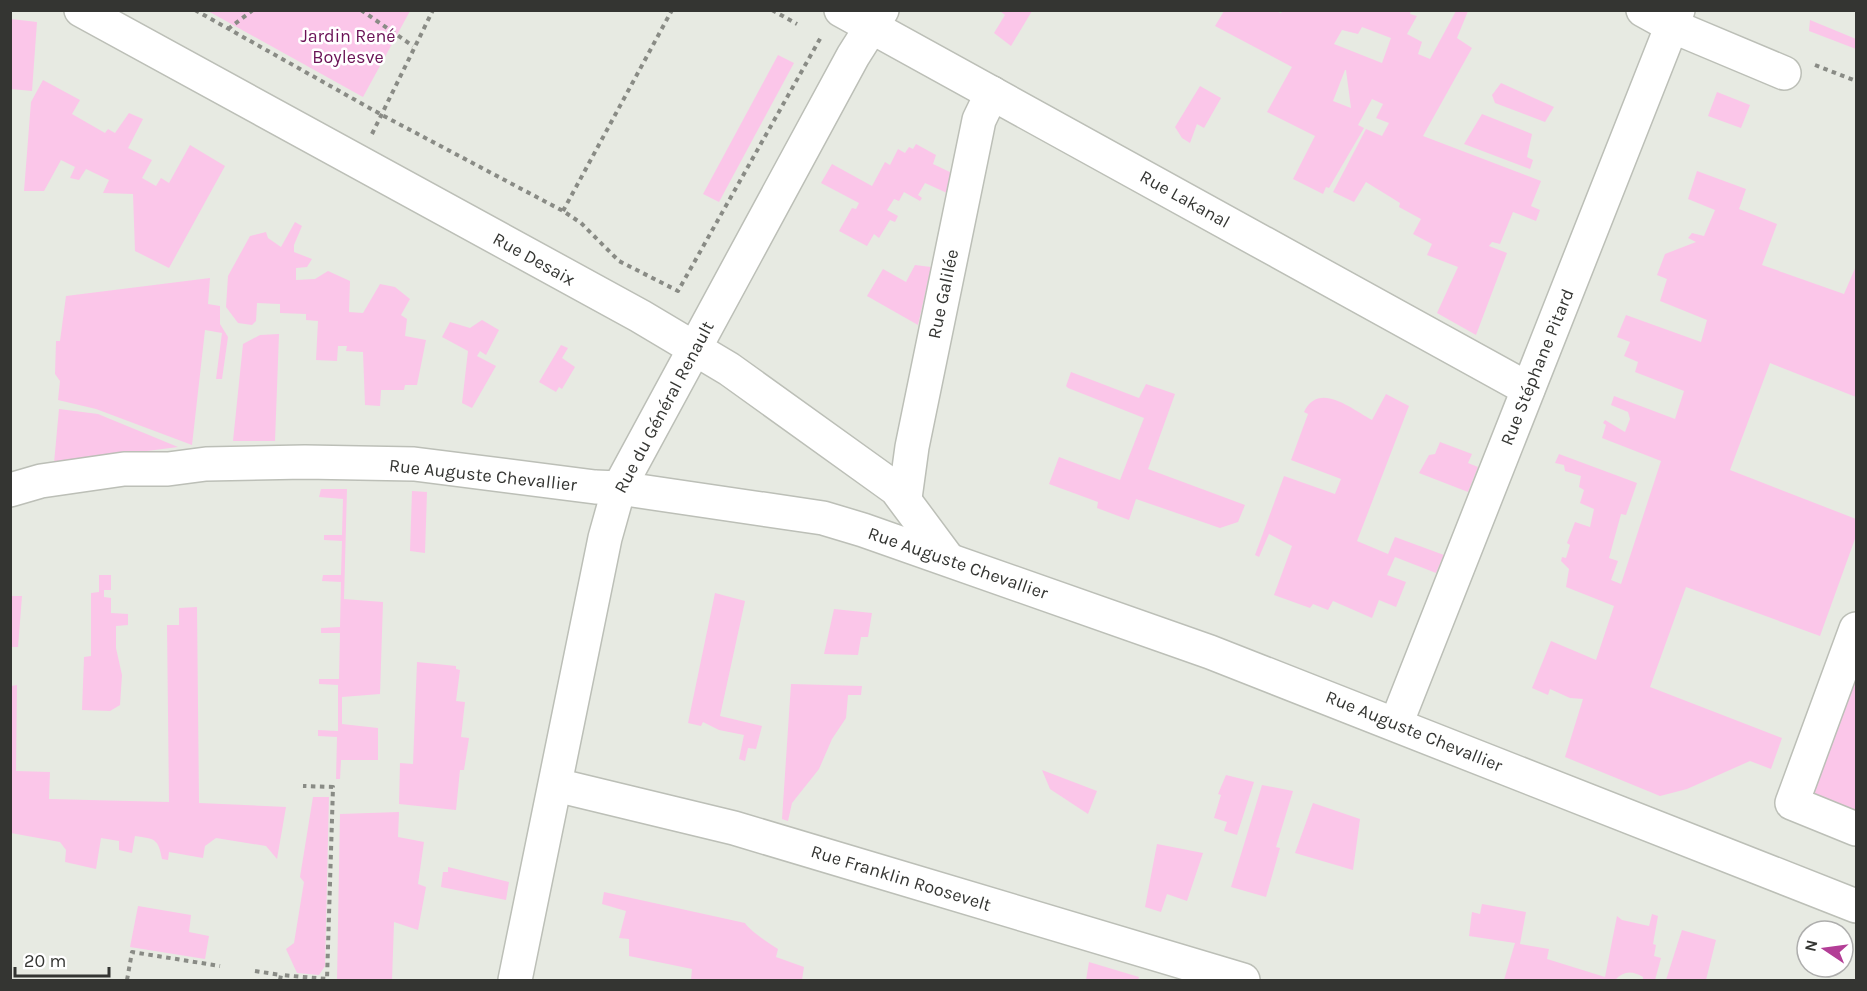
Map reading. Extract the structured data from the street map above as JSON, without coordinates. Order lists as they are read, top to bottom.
{
  "streets": {
    "street": [
      "Rue Lakanal",
      "Rue Desaix",
      "Rue Galilée",
      "Rue Stéphane Pitard",
      "Rue du Général Renault",
      "Rue Auguste Chevallier",
      "Rue Franklin Roosevelt"
    ]
  },
  "crossings": [
    ["Rue Lakanal", "Rue Galilée"],
    ["Rue Lakanal", "Rue Stéphane Pitard"],
    ["Rue Lakanal", "Rue du Général Renault"],
    ["Rue Desaix", "Rue Galilée"],
    ["Rue Desaix", "Rue du Général Renault"],
    ["Rue Desaix", "Rue Auguste Chevallier"],
    ["Rue Stéphane Pitard", "Rue Auguste Chevallier"],
    ["Rue du Général Renault", "Rue Auguste Chevallier"],
    ["Rue du Général Renault", "Rue Franklin Roosevelt"]
  ],
  "parks": ["Jardin René Boylesve"],
  "scale_bar": "20 m",
  "north": "left"
}
